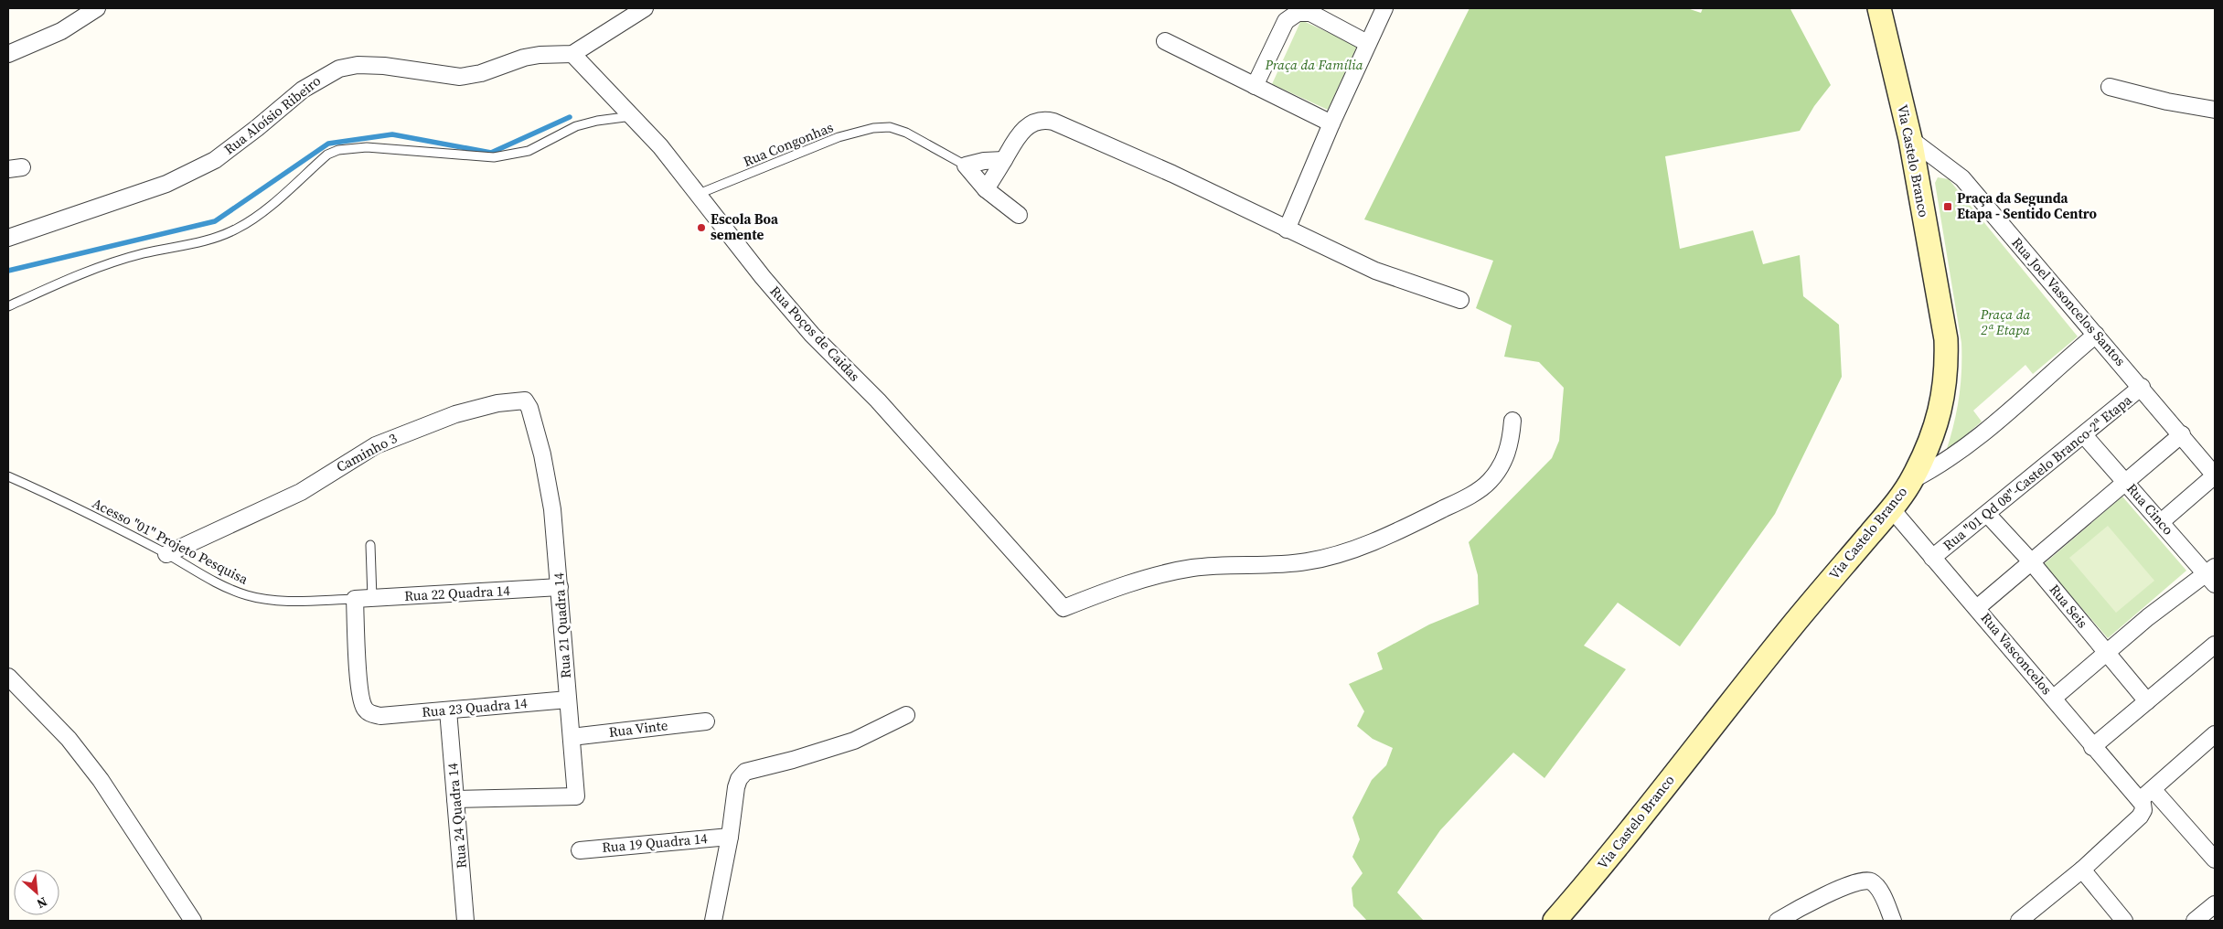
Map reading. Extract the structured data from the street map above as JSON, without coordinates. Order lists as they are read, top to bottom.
{
  "streets": {
    "main road": ["Via Castelo Branco"],
    "street": [
      "Rua Aloísio Ribeiro",
      "Rua Joel Vasoncelos Santos",
      "Rua Poços de Caidas",
      "Caminho 3",
      "Rua \"01 Qd 08\"-Castelo Branco-2ª Etapa",
      "Rua Cinco",
      "Rua 22 Quadra 14",
      "Rua Seis",
      "Rua 21 Quadra 14",
      "Rua Vasconcelos",
      "Rua 23 Quadra 14",
      "Rua Vinte",
      "Rua 24 Quadra 14",
      "Rua 19 Quadra 14"
    ],
    "lane": ["Rua Congonhas", "Acesso \"01\" Projeto Pesquisa"]
  },
  "crossings": [
    ["Rua Aloísio Ribeiro", "Rua Poços de Caidas"],
    ["Rua Congonhas", "Rua Poços de Caidas"],
    ["Via Castelo Branco", "Rua Joel Vasoncelos Santos"],
    ["Via Castelo Branco", "Rua Vasconcelos"],
    ["Rua Joel Vasoncelos Santos", "Rua \"01 Qd 08\"-Castelo Branco-2ª Etapa"],
    ["Caminho 3", "Acesso \"01\" Projeto Pesquisa"],
    ["Caminho 3", "Rua 21 Quadra 14"],
    ["Rua \"01 Qd 08\"-Castelo Branco-2ª Etapa", "Rua Cinco"],
    ["Rua \"01 Qd 08\"-Castelo Branco-2ª Etapa", "Rua Seis"],
    ["Rua \"01 Qd 08\"-Castelo Branco-2ª Etapa", "Rua Vasconcelos"],
    ["Acesso \"01\" Projeto Pesquisa", "Rua 22 Quadra 14"],
    ["Acesso \"01\" Projeto Pesquisa", "Rua 23 Quadra 14"],
    ["Rua 22 Quadra 14", "Rua 21 Quadra 14"],
    ["Rua 22 Quadra 14", "Rua 23 Quadra 14"],
    ["Rua 21 Quadra 14", "Rua 23 Quadra 14"],
    ["Rua 21 Quadra 14", "Rua Vinte"],
    ["Rua 21 Quadra 14", "Rua 24 Quadra 14"],
    ["Rua 23 Quadra 14", "Rua 24 Quadra 14"]
  ],
  "parks": ["Praça da Família", "Praça da 2ª Etapa"],
  "places": {
    "transit": ["Praça da Segunda Etapa - Sentido Centro"],
    "other": ["Escola Boa semente"]
  },
  "north": "bottom right"
}
